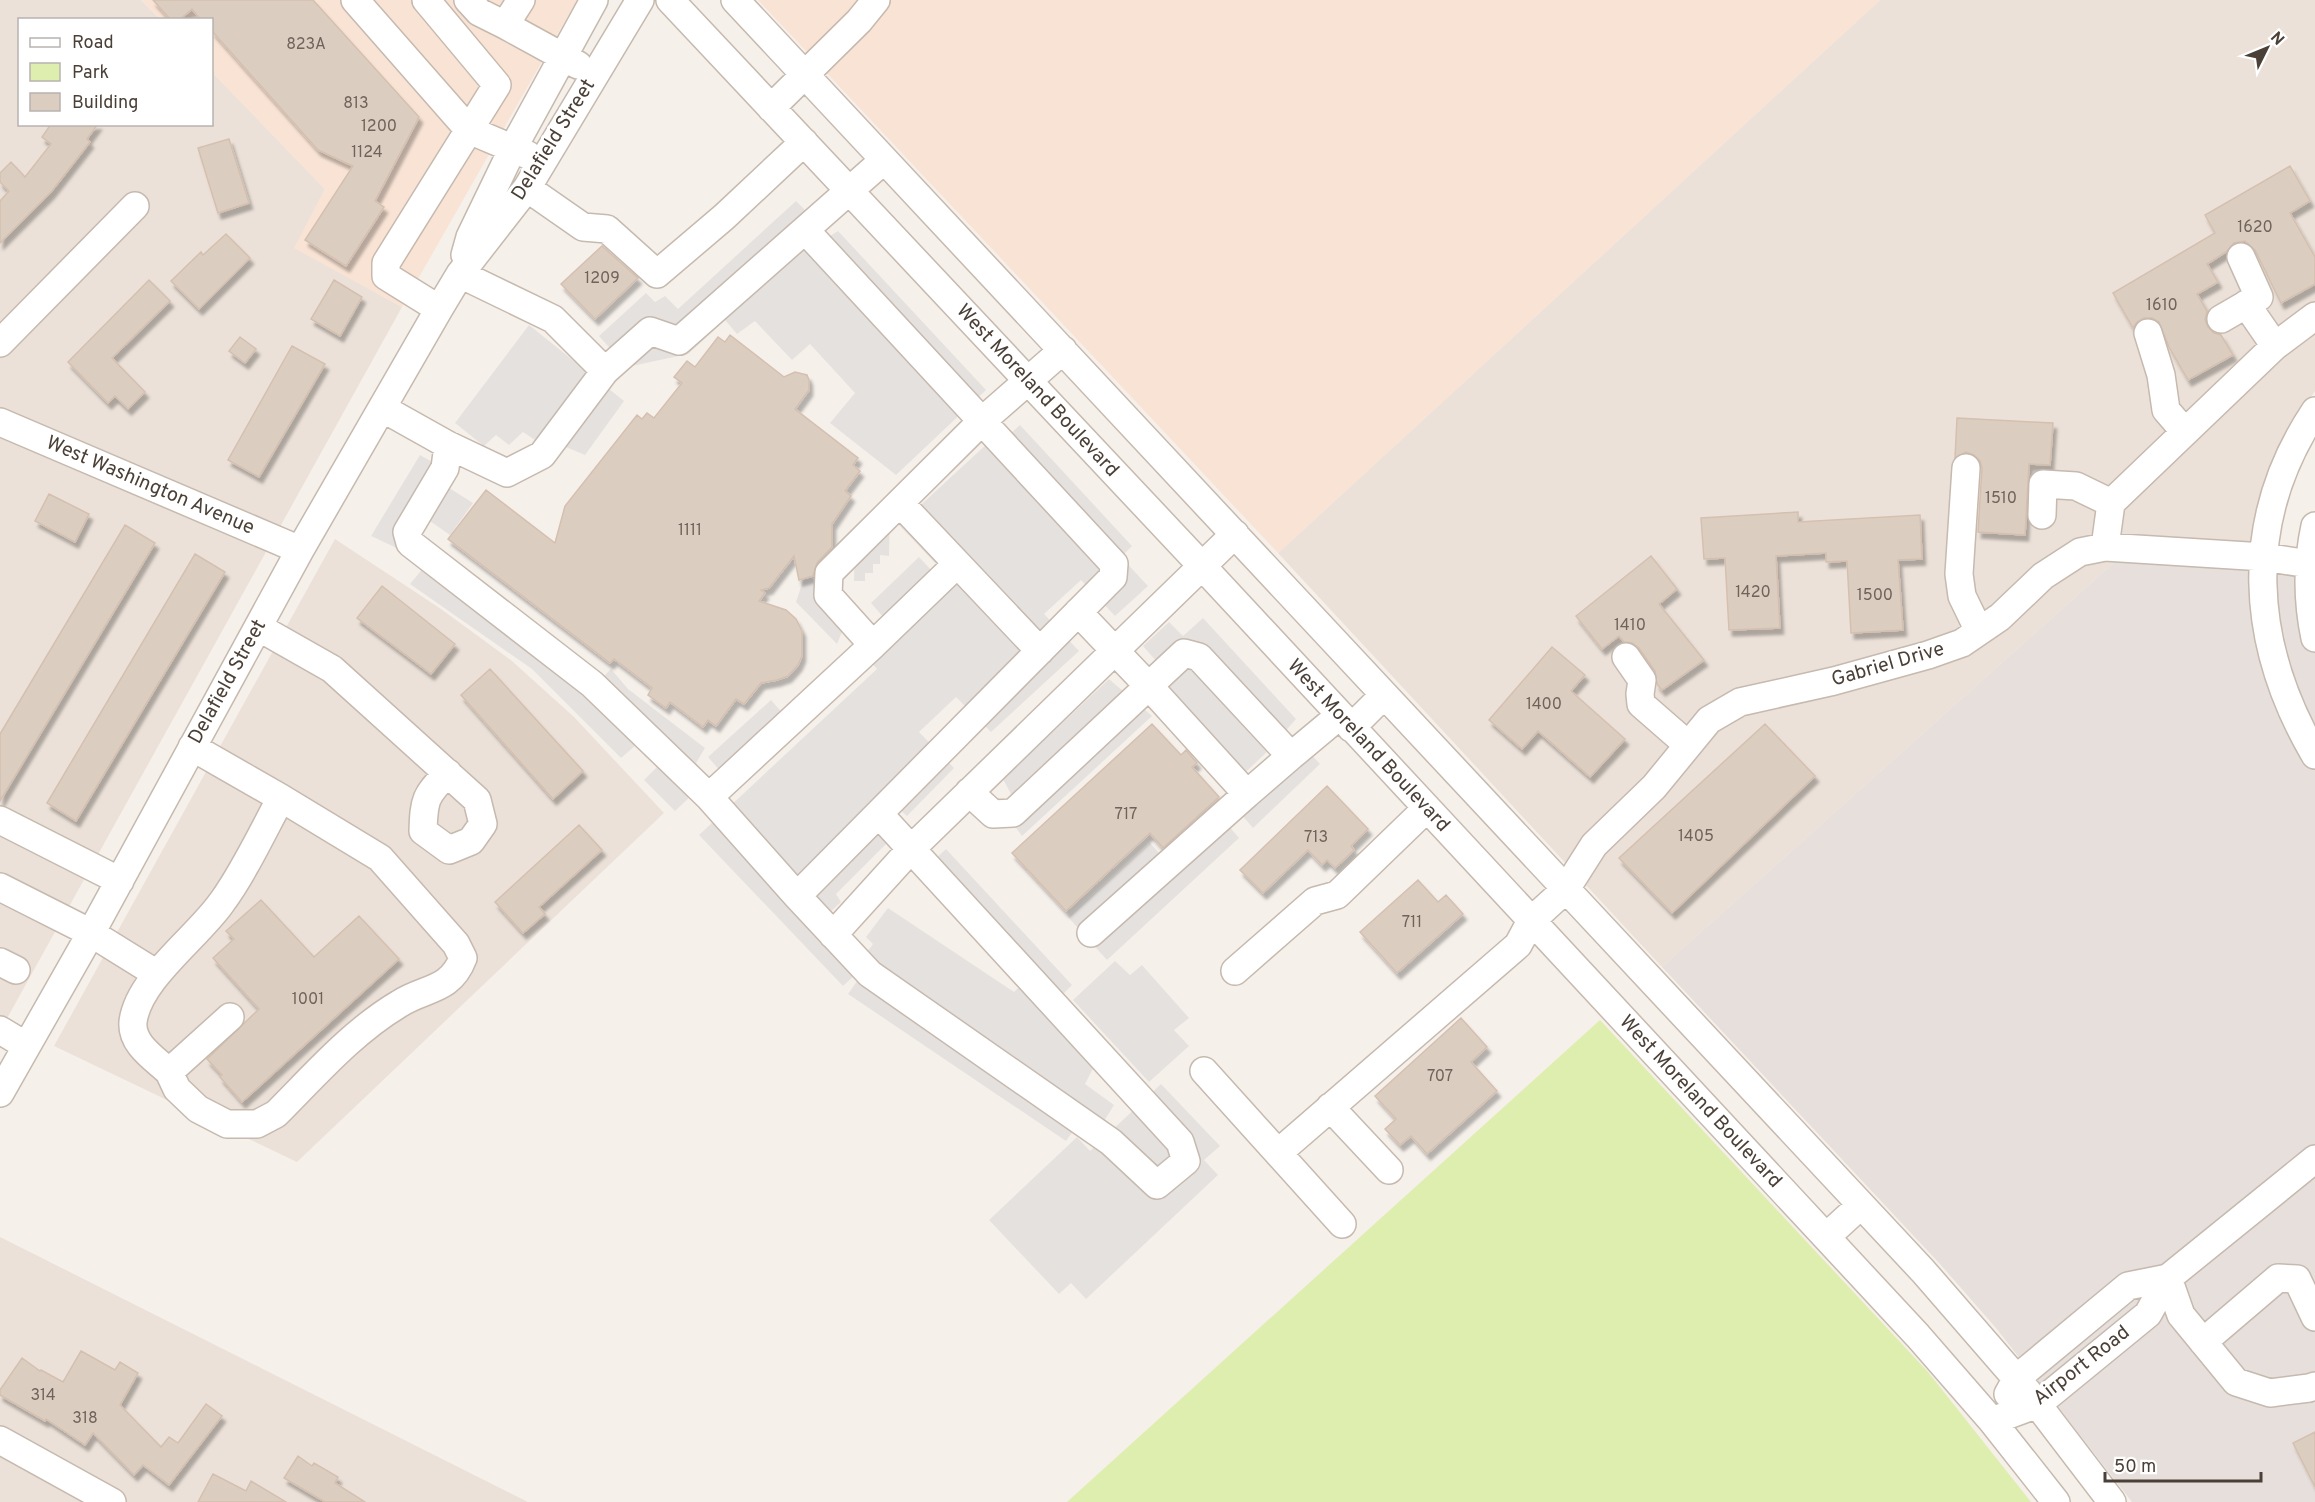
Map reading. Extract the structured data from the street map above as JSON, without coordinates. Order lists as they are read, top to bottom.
{
  "streets": {
    "street": [
      "Delafield Street",
      "West Moreland Boulevard",
      "West Washington Avenue",
      "Gabriel Drive",
      "Airport Road"
    ]
  },
  "crossings": [
    ["Delafield Street", "West Washington Avenue"],
    ["West Moreland Boulevard", "Gabriel Drive"],
    ["West Moreland Boulevard", "Airport Road"]
  ],
  "house_numbers": [
    "823A",
    "813",
    "1200",
    "1124",
    "1620",
    "1209",
    "1610",
    "1510",
    "1111",
    "1420",
    "1500",
    "1410",
    "1400",
    "717",
    "1405",
    "713",
    "711",
    "1001",
    "707",
    "314",
    "318"
  ],
  "legend": ["Road", "Park", "Building"],
  "scale_bar": "50 m",
  "north": "top right"
}
